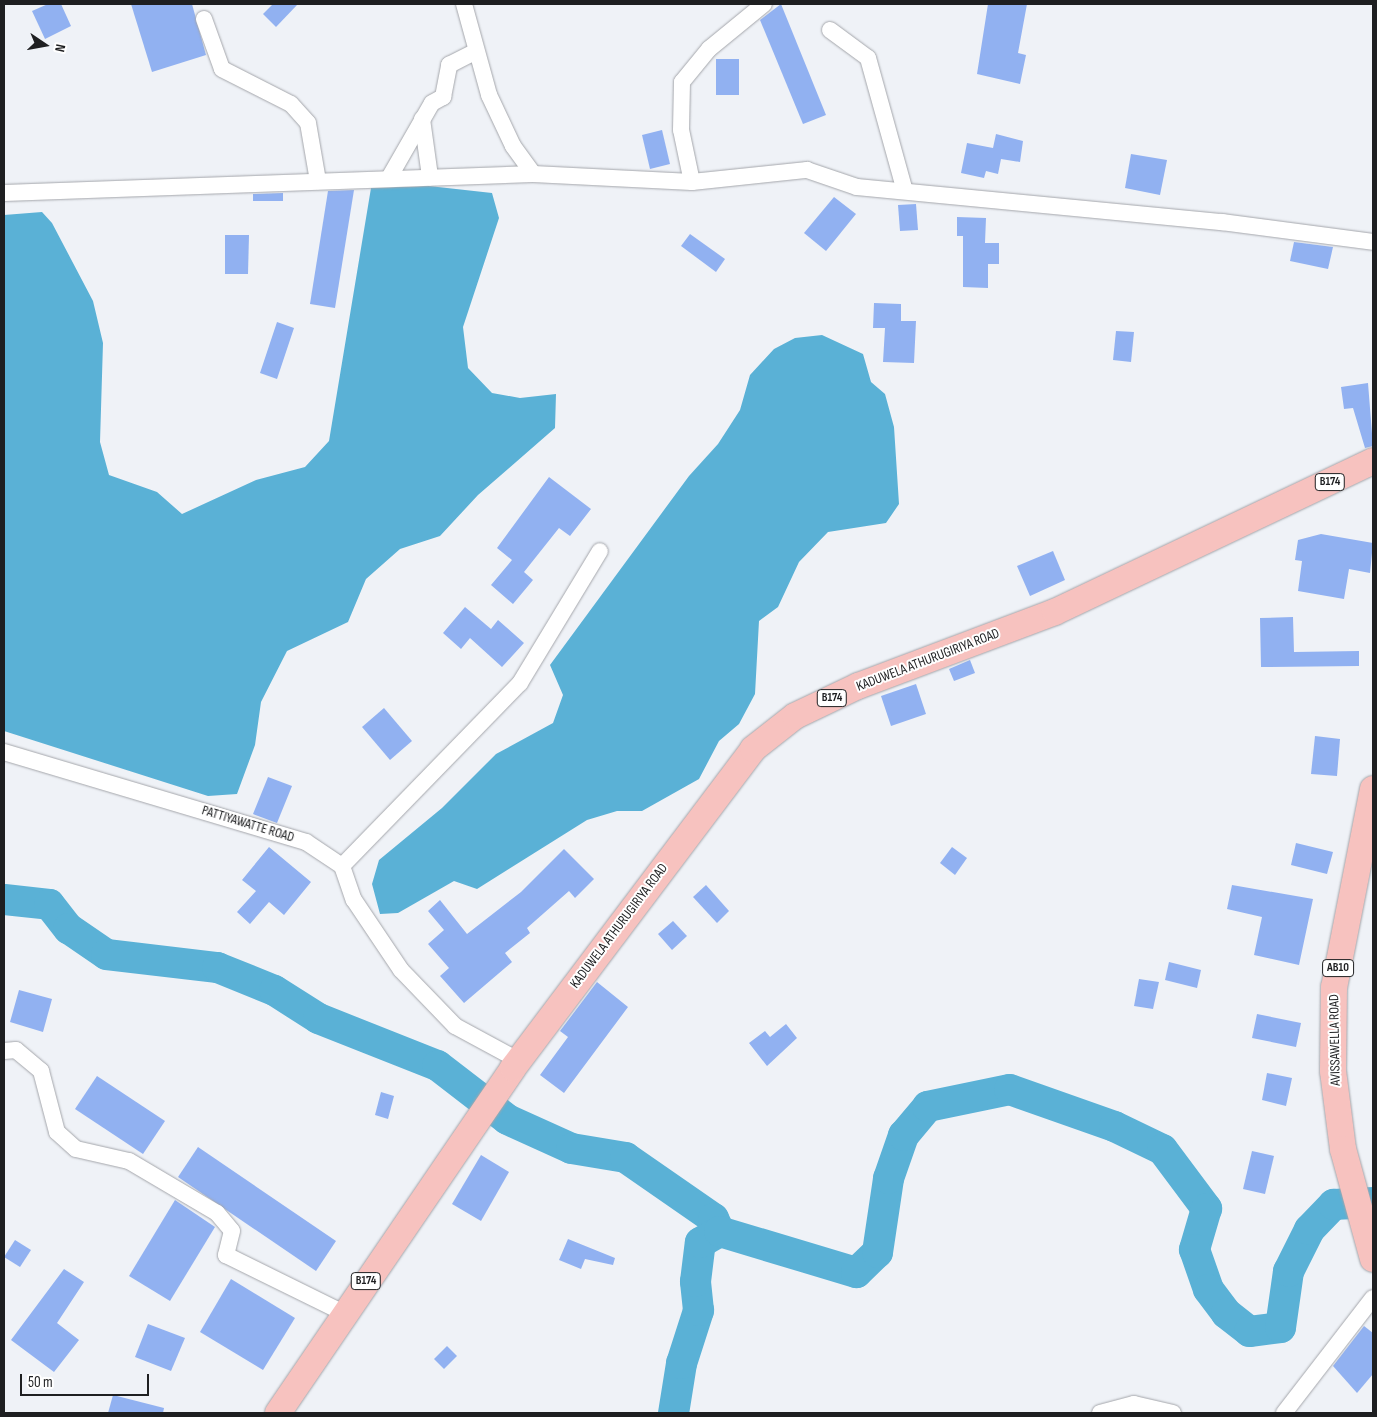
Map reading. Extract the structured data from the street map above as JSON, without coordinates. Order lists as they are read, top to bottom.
{
  "streets": {
    "main road": [
      "B174",
      "KADUWELA ATHURUGIRIYA ROAD",
      "AB10",
      "AVISSAWELLA ROAD"
    ],
    "street": ["PATTIYAWATTE ROAD"]
  },
  "crossings": [
    ["B174", "KADUWELA ATHURUGIRIYA ROAD"]
  ],
  "scale_bar": "50 m",
  "north": "right"
}
